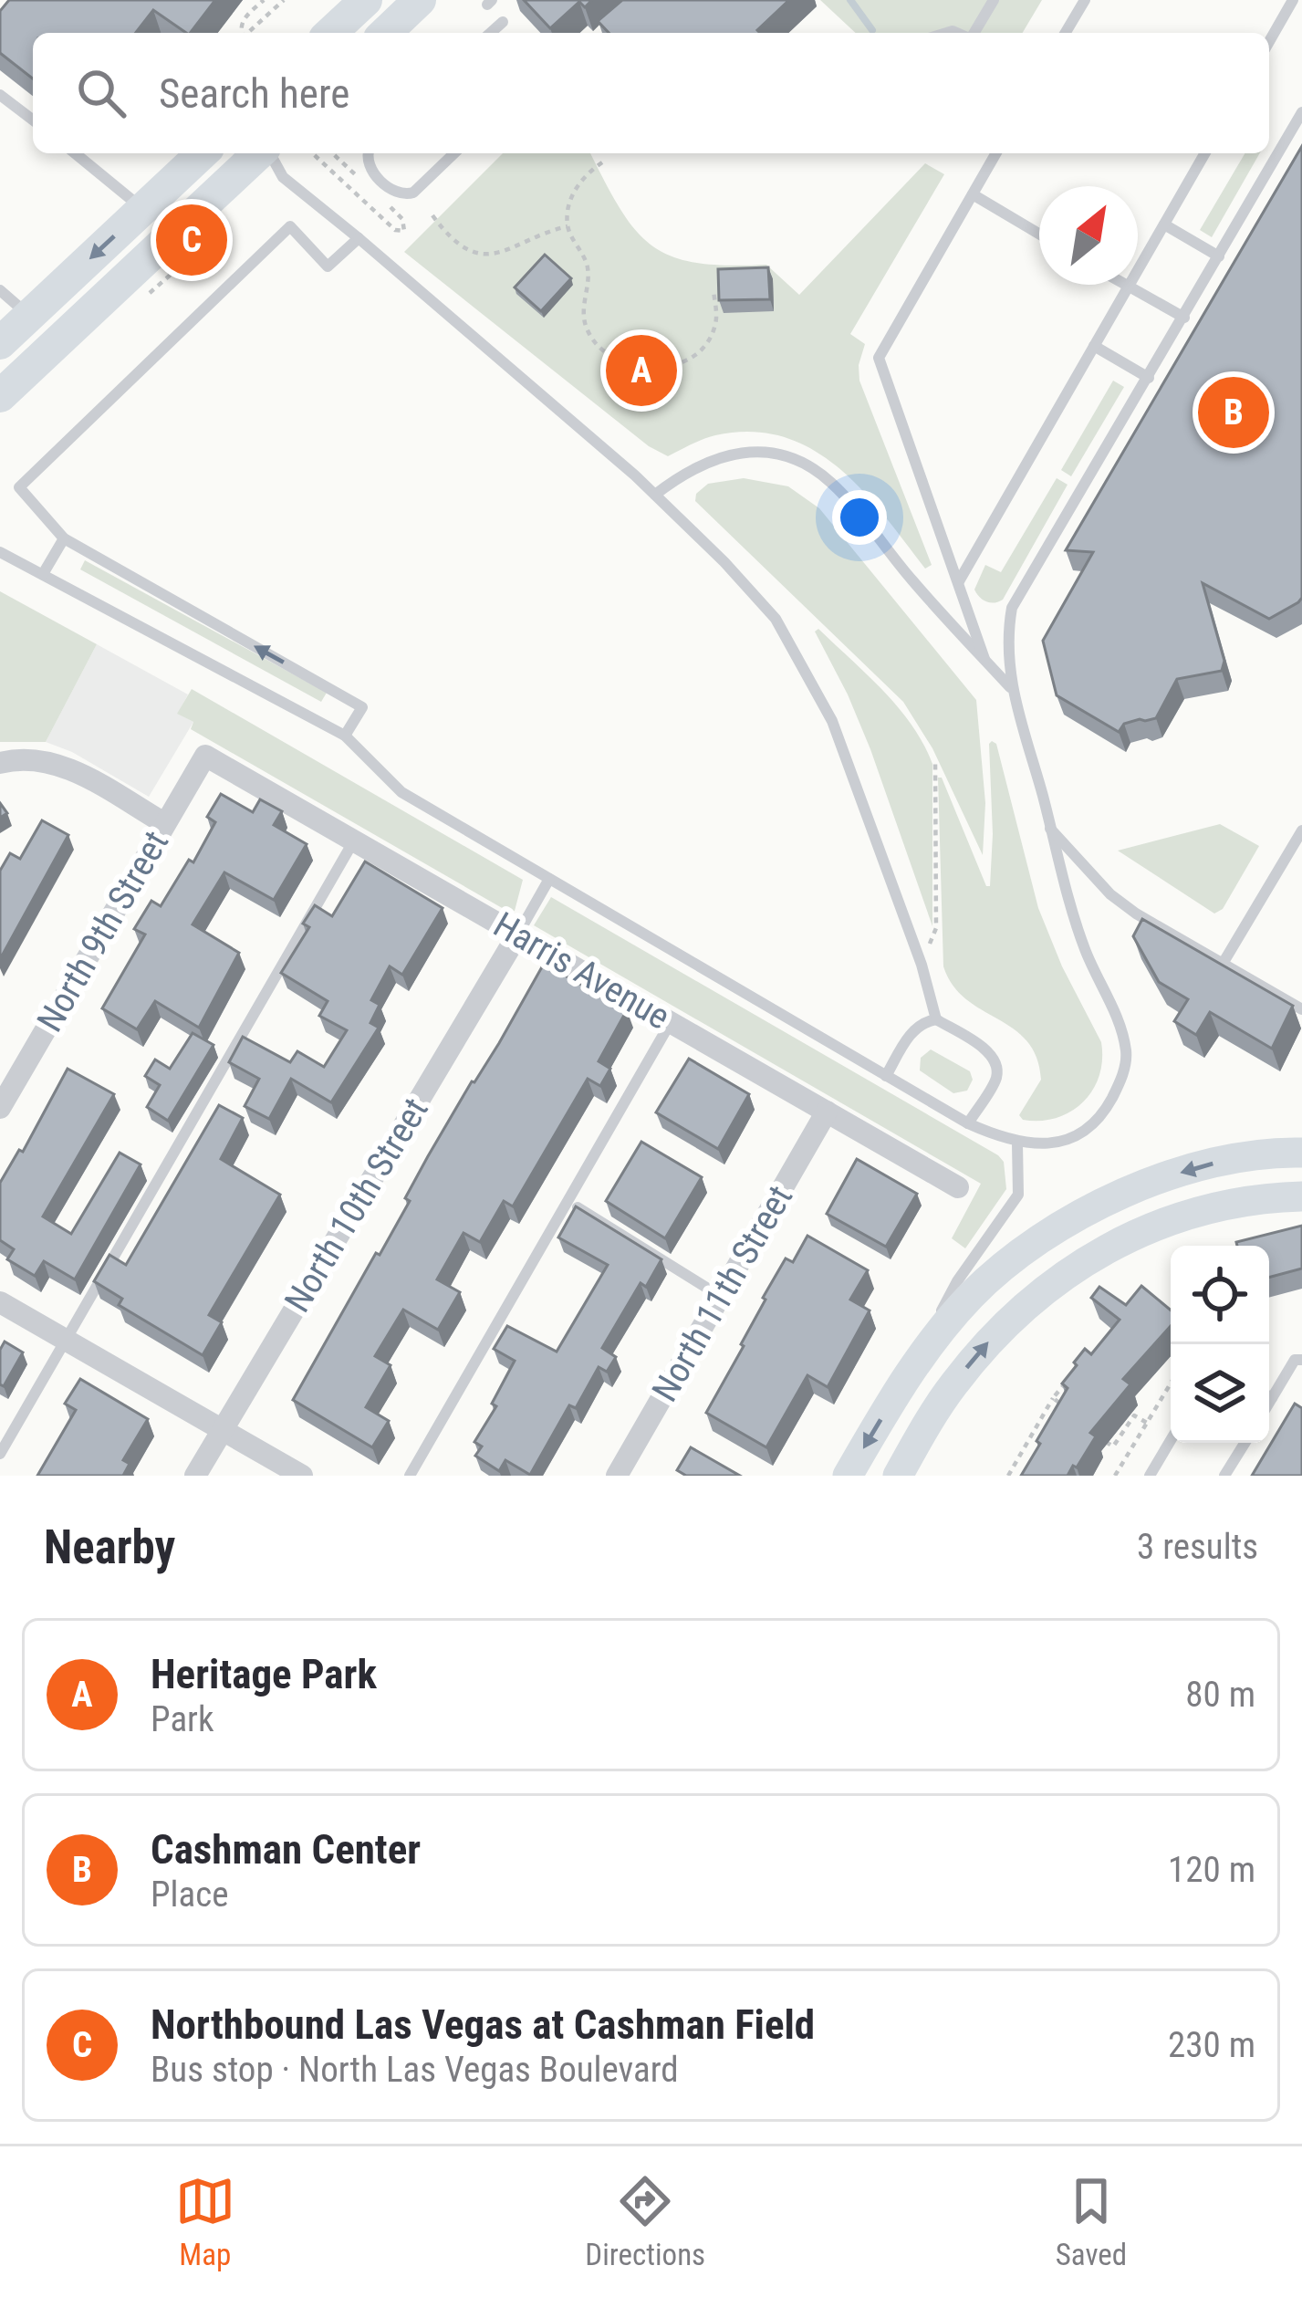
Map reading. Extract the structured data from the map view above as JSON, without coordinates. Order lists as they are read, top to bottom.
{
  "streets": {
    "street": [
      "North 9th Street",
      "Harris Avenue",
      "North 10th Street",
      "North 11th Street"
    ]
  },
  "crossings": [
    ["North 9th Street", "Harris Avenue"],
    ["Harris Avenue", "North 10th Street"],
    ["Harris Avenue", "North 11th Street"]
  ],
  "north": "top right",
  "page": {
    "search": "Search here",
    "pins": ["C", "A", "B"],
    "heading": ["Nearby", "3 results"],
    "list": [
      {
        "mark": "A",
        "name": "Heritage Park",
        "note": "Park",
        "value": "80 m"
      },
      {
        "mark": "B",
        "name": "Cashman Center",
        "note": "Place",
        "value": "120 m"
      },
      {
        "mark": "C",
        "name": "Northbound Las Vegas at Cashman Field",
        "note": "Bus stop · North Las Vegas Boulevard",
        "value": "230 m"
      }
    ],
    "nav": ["Map", "Directions", "Saved"]
  }
}
